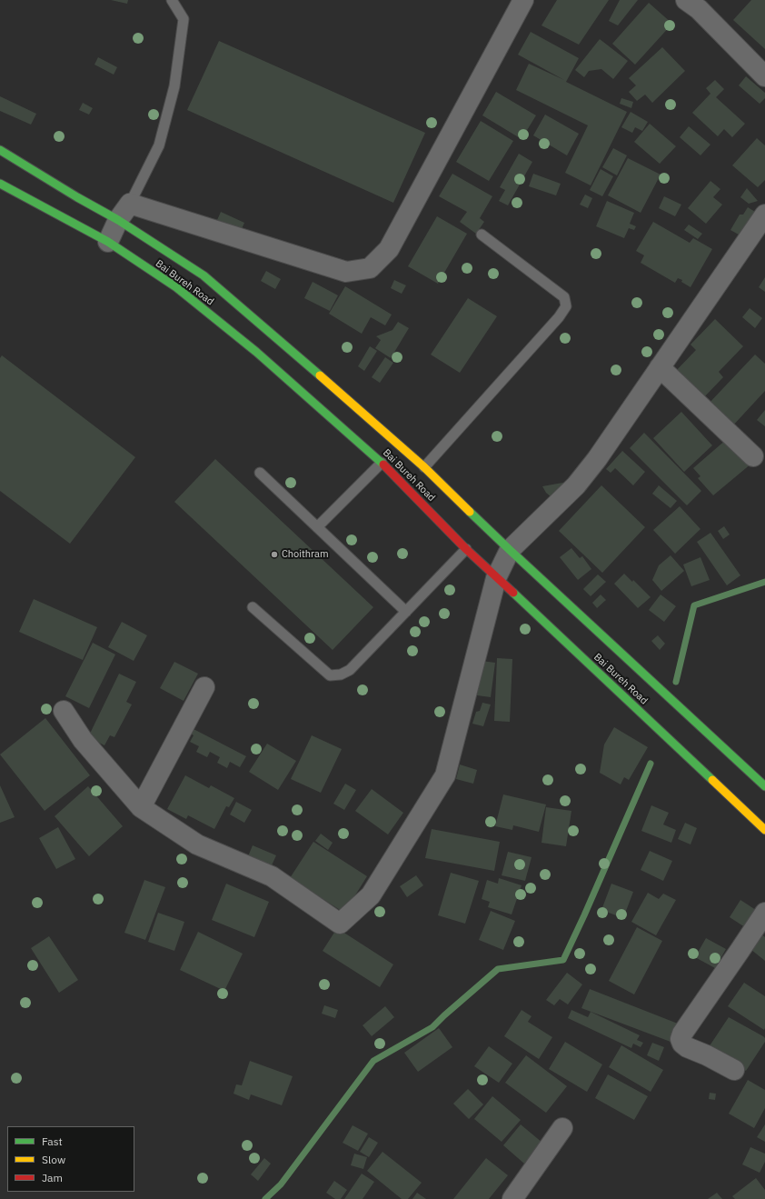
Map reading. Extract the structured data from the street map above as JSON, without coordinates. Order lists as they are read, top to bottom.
{
  "streets": {
    "highway": ["Bai Bureh Road"]
  },
  "places": ["Choithram"],
  "legend": ["Fast", "Slow", "Jam"]
}
